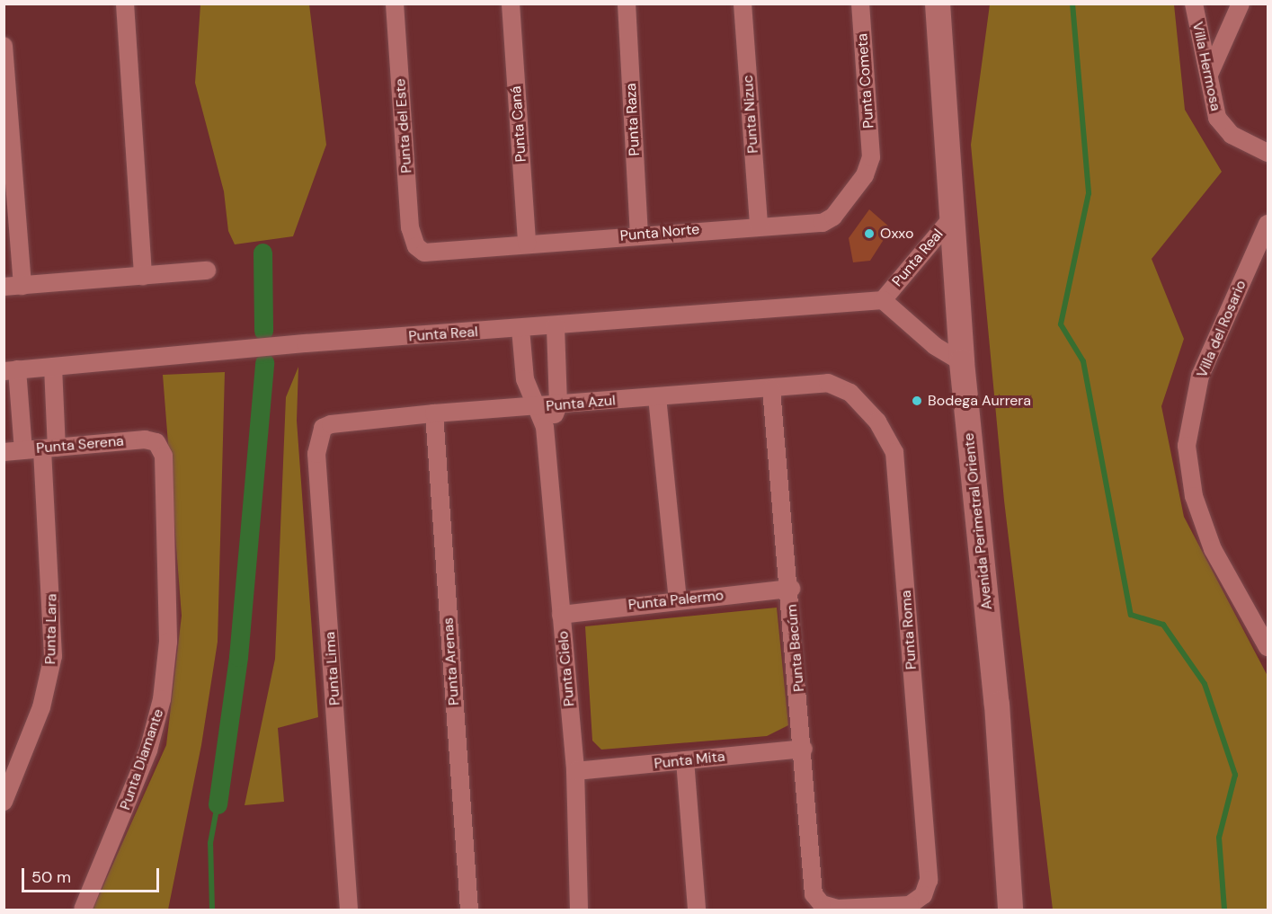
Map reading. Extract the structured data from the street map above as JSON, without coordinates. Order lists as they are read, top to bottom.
{
  "streets": {
    "street": [
      "Villa Hermosa",
      "Punta Cometa",
      "Punta Nizuc",
      "Punta Raza",
      "Punta Caná",
      "Punta del Este",
      "Punta Norte",
      "Punta Real",
      "Villa del Rosario",
      "Punta Azul",
      "Punta Serena",
      "Avenida Perimetral Oriente",
      "Punta Palermo",
      "Punta Lara",
      "Punta Roma",
      "Punta Bacúm",
      "Punta Arenas",
      "Punta Lima",
      "Punta Cielo",
      "Punta Diamante",
      "Punta Mita"
    ]
  },
  "crossings": [
    ["Punta Cometa", "Punta Norte"],
    ["Punta Nizuc", "Punta Norte"],
    ["Punta Raza", "Punta Norte"],
    ["Punta Caná", "Punta Norte"],
    ["Punta del Este", "Punta Norte"],
    ["Punta Real", "Avenida Perimetral Oriente"],
    ["Punta Real", "Punta Lara"],
    ["Punta Real", "Punta Cielo"],
    ["Punta Azul", "Punta Roma"],
    ["Punta Azul", "Punta Bacúm"],
    ["Punta Azul", "Punta Arenas"],
    ["Punta Azul", "Punta Lima"],
    ["Punta Azul", "Punta Cielo"],
    ["Punta Serena", "Punta Lara"],
    ["Punta Serena", "Punta Diamante"],
    ["Punta Palermo", "Punta Bacúm"],
    ["Punta Palermo", "Punta Cielo"],
    ["Punta Roma", "Punta Bacúm"],
    ["Punta Bacúm", "Punta Mita"],
    ["Punta Cielo", "Punta Mita"]
  ],
  "places": ["Oxxo", "Bodega Aurrera"],
  "scale_bar": "50 m"
}
